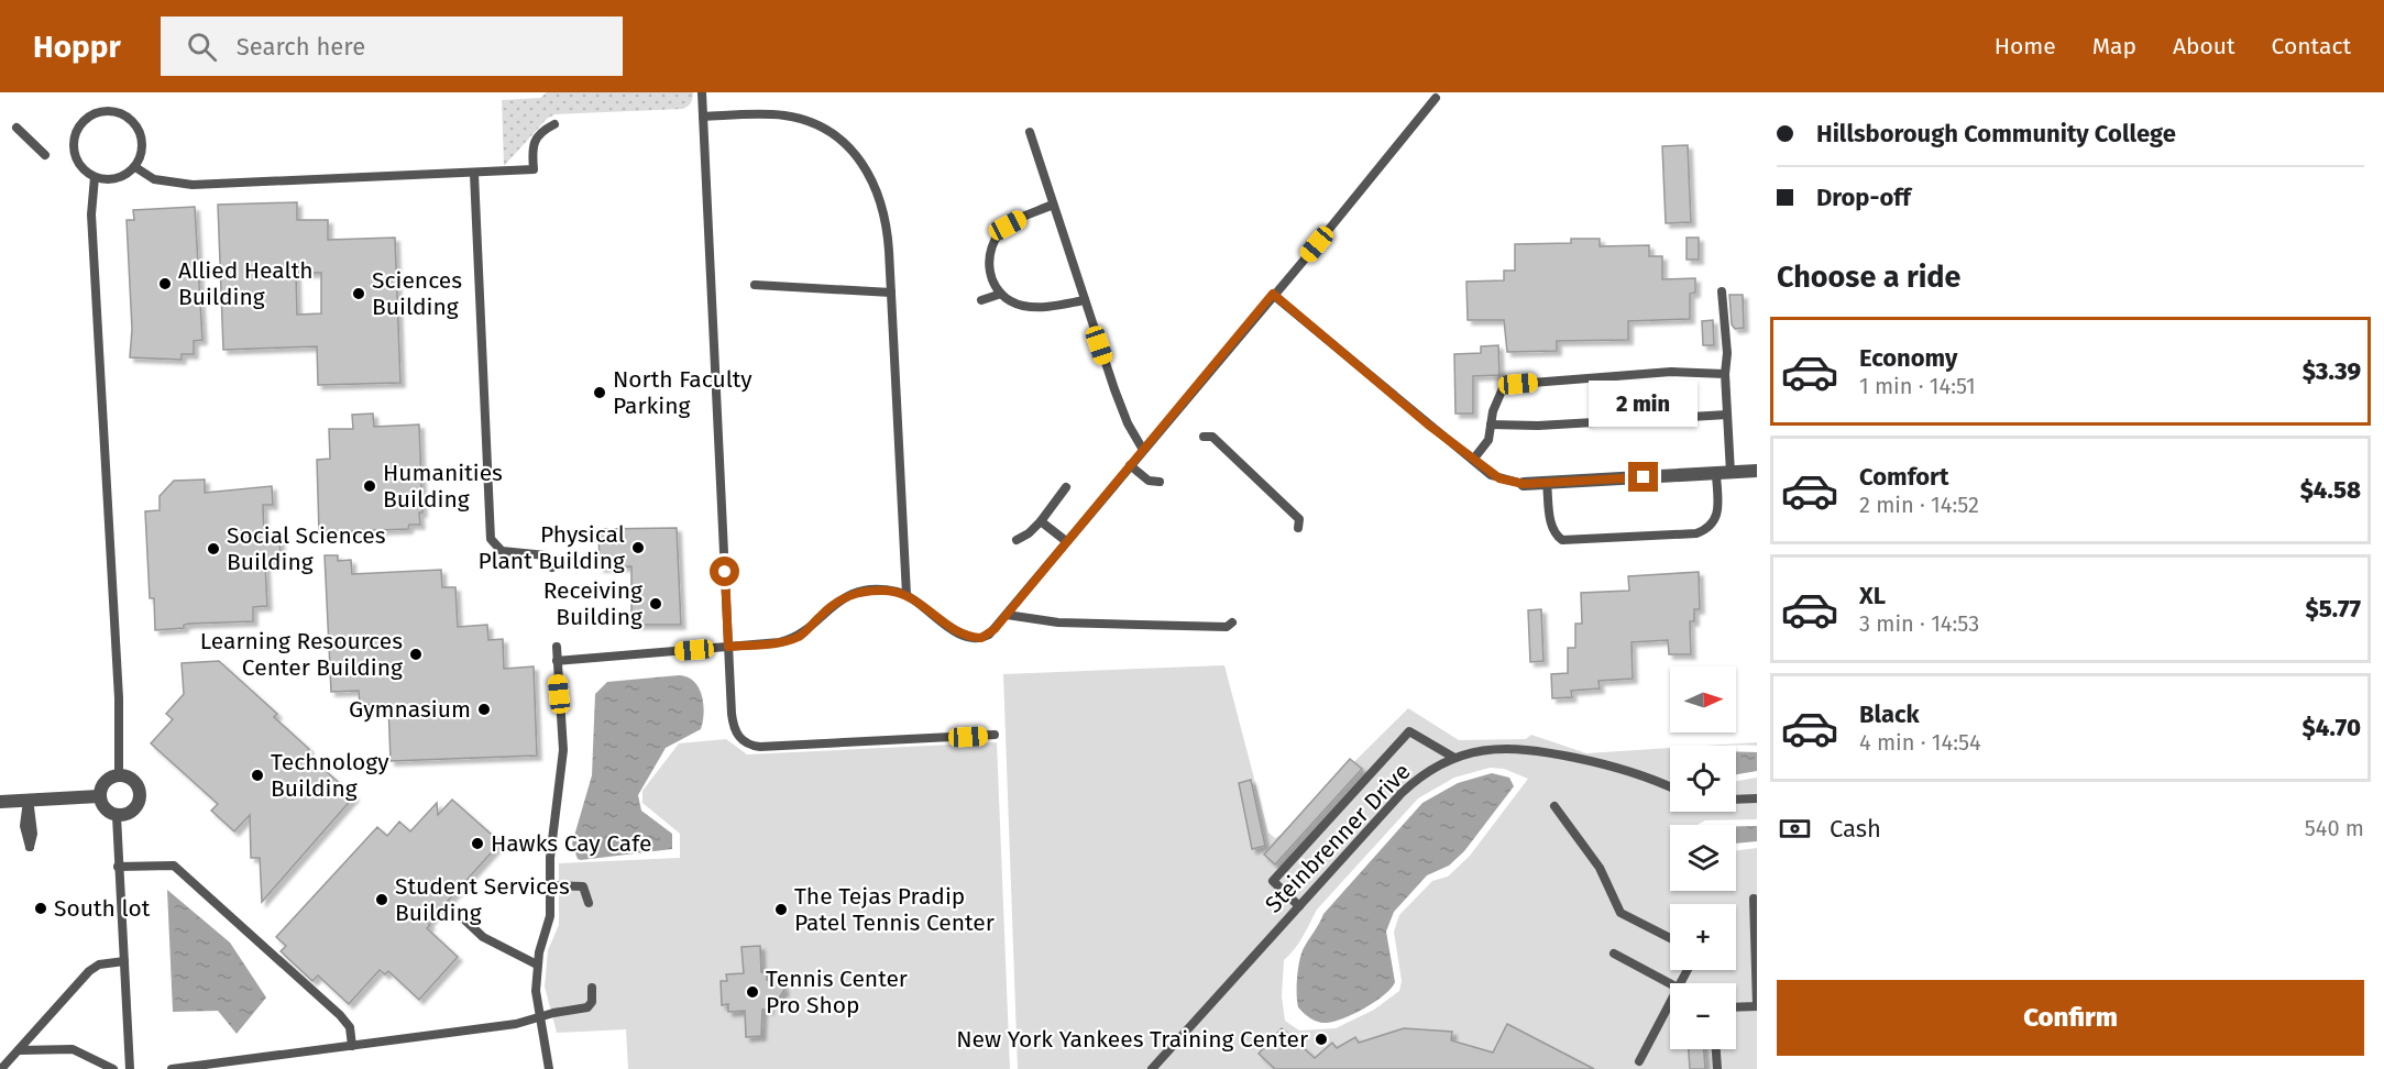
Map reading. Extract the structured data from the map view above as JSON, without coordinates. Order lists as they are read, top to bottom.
{
  "streets": {
    "lane": ["Steinbrenner Drive"]
  },
  "places": [
    "Allied Health Building",
    "Sciences Building",
    "North Faculty Parking",
    "Humanities Building",
    "Physical Plant Building",
    "Social Sciences Building",
    "Receiving Building",
    "Learning Resources Center Building",
    "Gymnasium",
    "Technology Building",
    "Hawks Cay Cafe",
    "Student Services Building",
    "South lot",
    "The Tejas Pradip Patel Tennis Center",
    "Tennis Center Pro Shop",
    "New York Yankees Training Center"
  ],
  "north": "right",
  "page": {
    "header": "Hoppr",
    "search": "Search here",
    "nav": [
      "Home",
      "Map",
      "About",
      "Contact"
    ],
    "banner": ["Hillsborough Community College", "Drop-off"],
    "heading": "Choose a ride",
    "list": [
      {
        "name": "Economy",
        "note": "1 min · 14:51",
        "value": "$3.39"
      },
      {
        "name": "Comfort",
        "note": "2 min · 14:52",
        "value": "$4.58"
      },
      {
        "name": "XL",
        "note": "3 min · 14:53",
        "value": "$5.77"
      },
      {
        "name": "Black",
        "note": "4 min · 14:54",
        "value": "$4.70"
      }
    ],
    "bubble": "2 min",
    "map_buttons": ["+", "−"],
    "pay": ["Cash", "540 m"],
    "buttons": "Confirm"
  }
}
